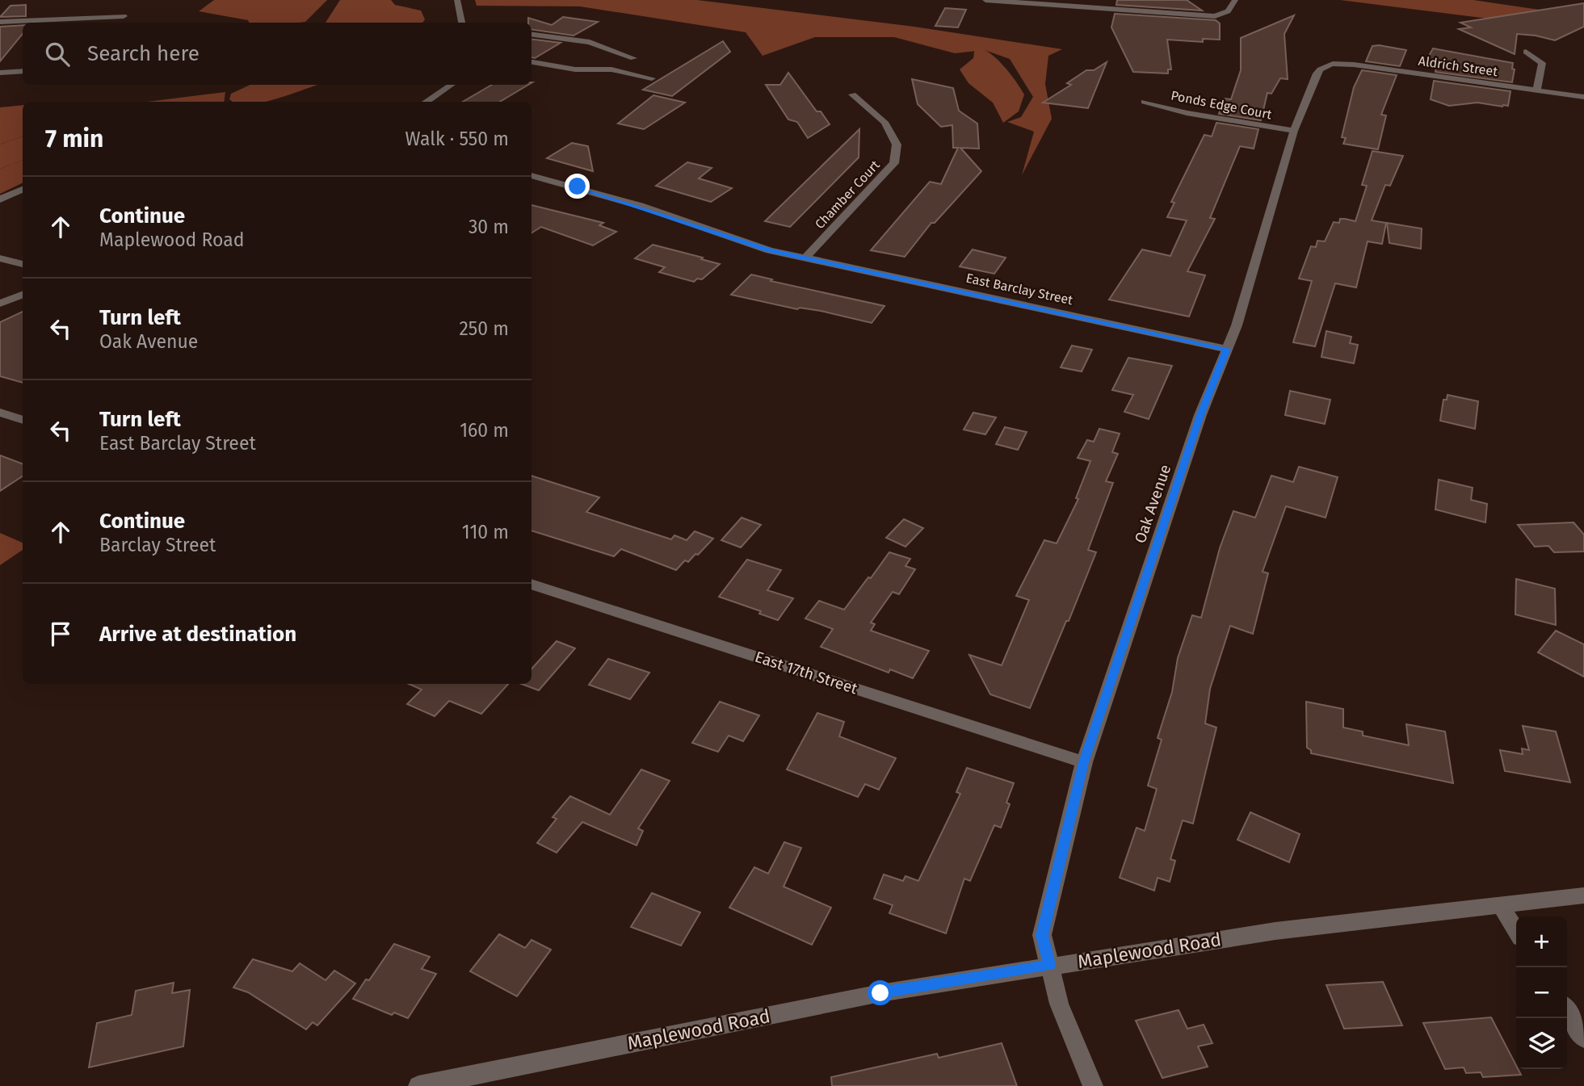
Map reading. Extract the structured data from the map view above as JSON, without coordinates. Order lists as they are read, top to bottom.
{
  "streets": {
    "street": [
      "Aldrich Street",
      "Ponds Edge Court",
      "Chamber Court",
      "East Barclay Street",
      "Oak Avenue",
      "East 17th Street",
      "Maplewood Road"
    ]
  },
  "crossings": [
    ["Aldrich Street", "Oak Avenue"],
    ["Ponds Edge Court", "Oak Avenue"],
    ["Chamber Court", "East Barclay Street"],
    ["East Barclay Street", "Oak Avenue"],
    ["Oak Avenue", "East 17th Street"],
    ["Oak Avenue", "Maplewood Road"]
  ],
  "page": {
    "search": "Search here",
    "heading": ["7 min", "Walk · 550 m"],
    "list": [
      ["Continue", "Maplewood Road", "30 m"],
      ["Turn left", "Oak Avenue", "250 m"],
      ["Turn left", "East Barclay Street", "160 m"],
      ["Continue", "Barclay Street", "110 m"],
      "Arrive at destination"
    ],
    "map_buttons": ["+", "−"]
  }
}
